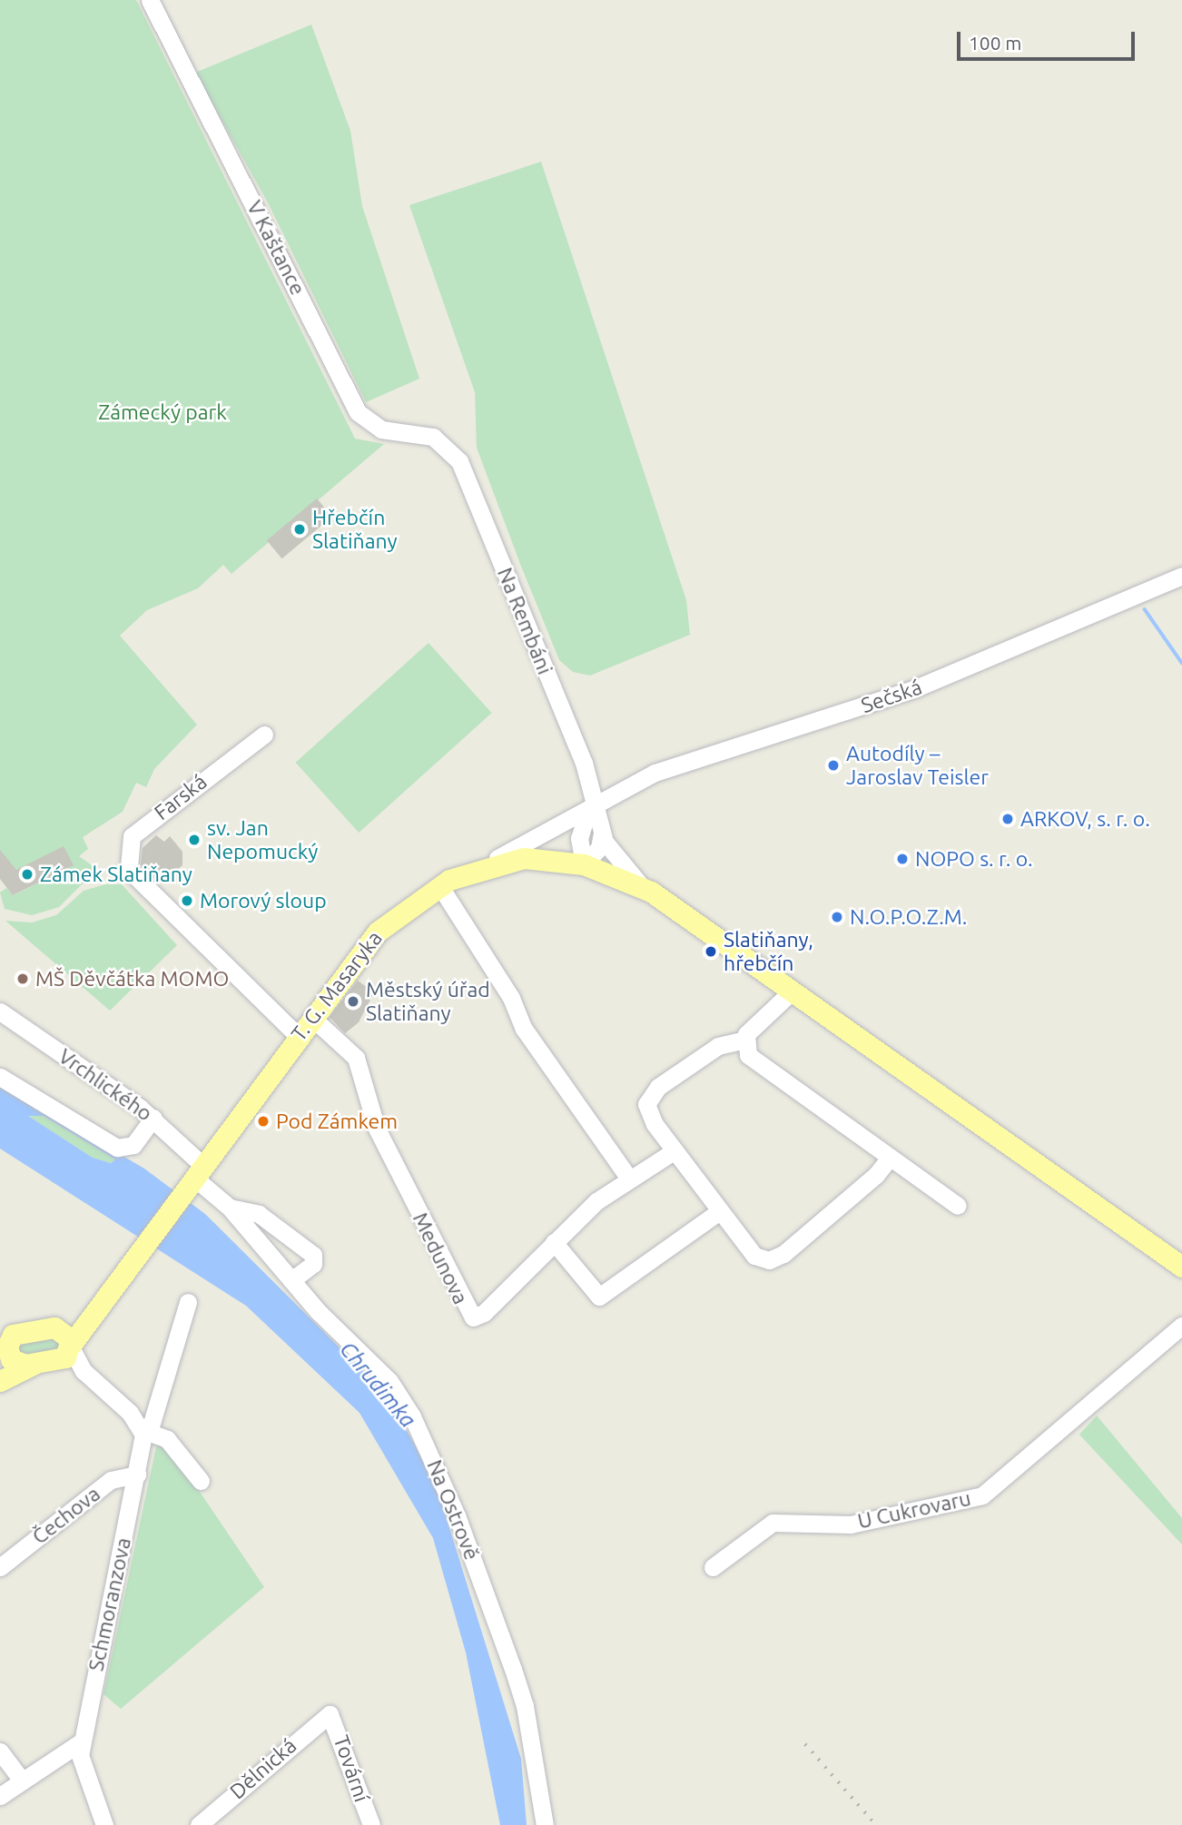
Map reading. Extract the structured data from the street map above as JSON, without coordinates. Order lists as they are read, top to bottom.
{
  "streets": {
    "main road": ["T. G. Masaryka"],
    "street": [
      "V Kaštance",
      "Na Rembáni",
      "Sečská",
      "Farská",
      "Vrchlického",
      "Medunova",
      "Na Ostrově",
      "U Cukrovaru",
      "Čechova",
      "Schmoranzova",
      "Dělnická",
      "Tovární"
    ]
  },
  "crossings": [
    ["V Kaštance", "Na Rembáni"],
    ["Na Rembáni", "Sečská"],
    ["Sečská", "T. G. Masaryka"],
    ["Farská", "T. G. Masaryka"],
    ["T. G. Masaryka", "Vrchlického"],
    ["T. G. Masaryka", "Medunova"],
    ["T. G. Masaryka", "Na Ostrově"],
    ["Vrchlického", "Na Ostrově"],
    ["Čechova", "Schmoranzova"],
    ["Dělnická", "Tovární"]
  ],
  "water": ["Chrudimka"],
  "parks": ["Zámecký park"],
  "places": [
    "Hřebčín Slatiňany",
    "Autodíly – Jaroslav Teisler",
    "ARKOV, s. r. o.",
    "sv. Jan Nepomucký",
    "NOPO s. r. o.",
    "Zámek Slatiňany",
    "Morový sloup",
    "N.O.P.O.Z.M.",
    "Slatiňany, hřebčín",
    "MŠ Děvčátka MOMO",
    "Městský úřad Slatiňany",
    "Pod Zámkem"
  ],
  "scale_bar": "100 m"
}
